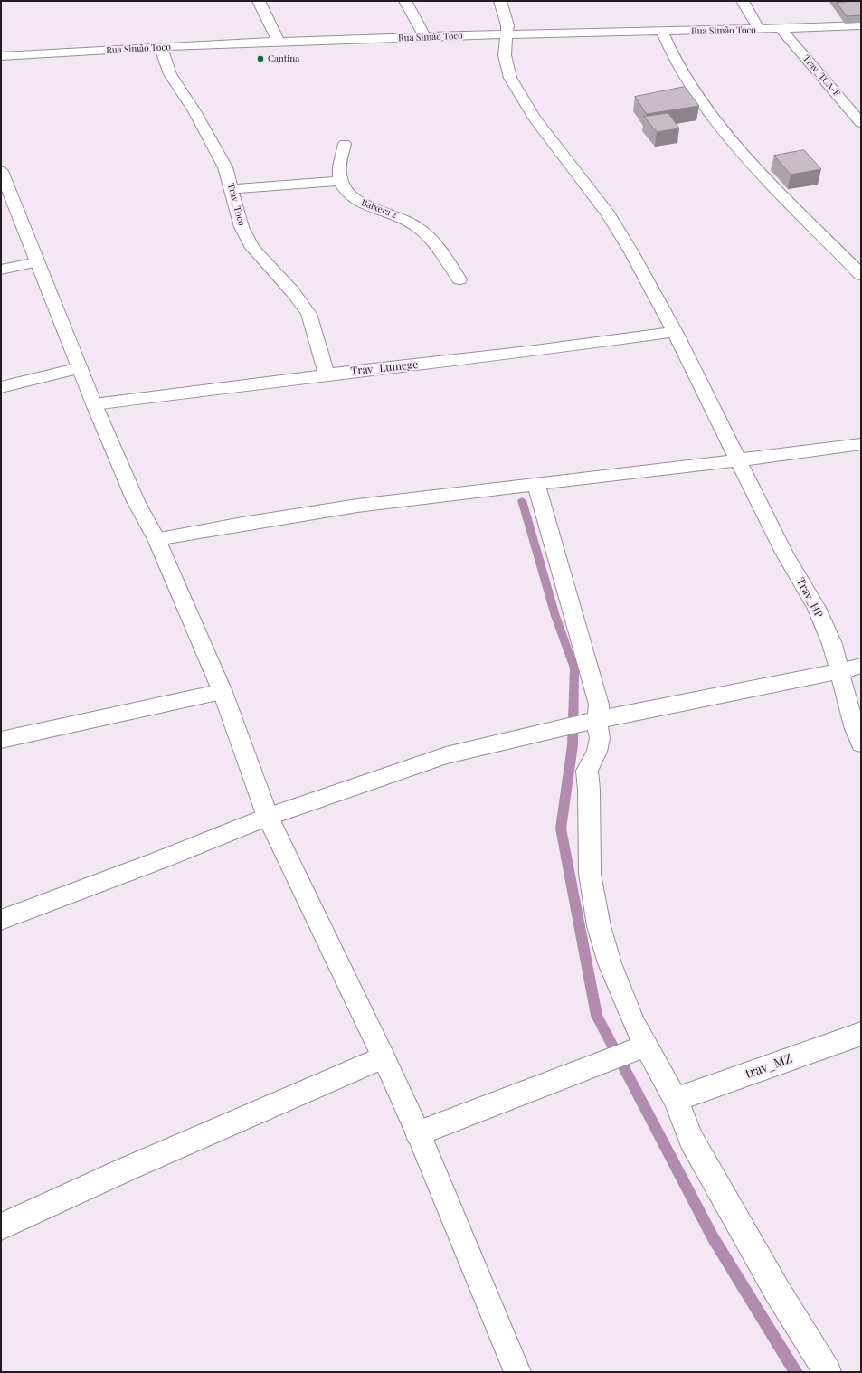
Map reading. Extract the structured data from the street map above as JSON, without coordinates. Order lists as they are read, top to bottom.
{
  "streets": {
    "street": [
      "Rua Simão Toco",
      "Trav_TCA-F",
      "Trav_Toco",
      "Baixera 2",
      "Trav_Lumege",
      "Trav_HP",
      "trav_MZ"
    ]
  },
  "crossings": [
    ["Rua Simão Toco", "Trav_TCA-F"],
    ["Rua Simão Toco", "Trav_Toco"],
    ["Rua Simão Toco", "Trav_HP"],
    ["Trav_Toco", "Trav_Lumege"],
    ["Trav_Lumege", "Trav_HP"]
  ],
  "places": ["Cantina"]
}
